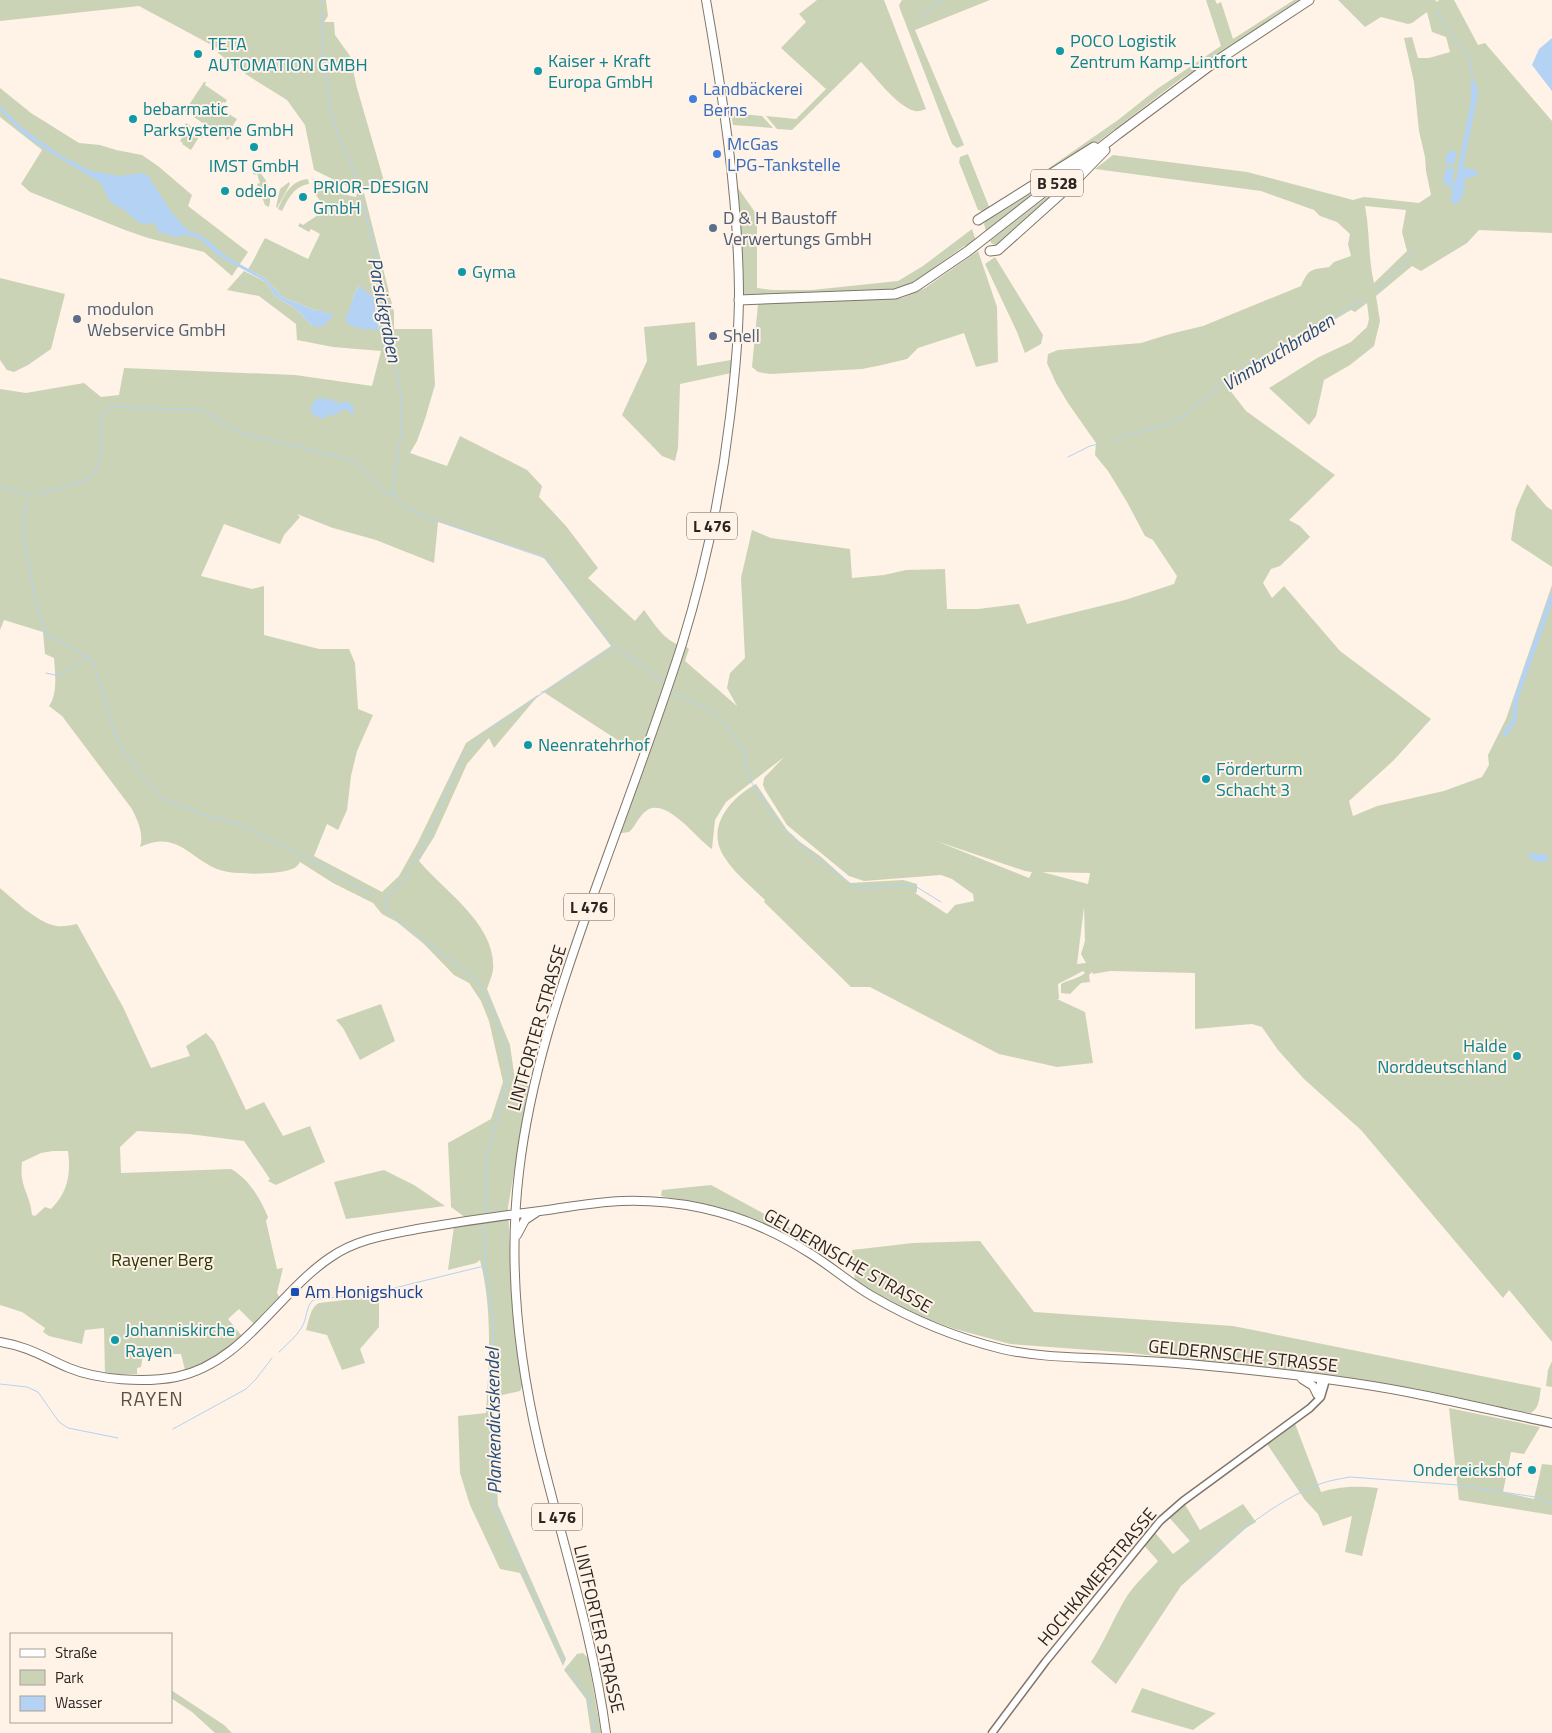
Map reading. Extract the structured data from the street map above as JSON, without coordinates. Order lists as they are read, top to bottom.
{
  "streets": {
    "highway": ["B 528"],
    "main road": ["L 476", "LINTFORTER STRASSE", "GELDERNSCHE STRASSE"],
    "street": ["HOCHKAMERSTRASSE"]
  },
  "crossings": [
    ["B 528", "L 476"],
    ["B 528", "LINTFORTER STRASSE"],
    ["L 476", "LINTFORTER STRASSE"],
    ["LINTFORTER STRASSE", "GELDERNSCHE STRASSE"],
    ["GELDERNSCHE STRASSE", "HOCHKAMERSTRASSE"]
  ],
  "districts": ["RAYEN"],
  "water": ["Parsickgraben", "Vinnbruchbraben", "Plankendickskendel"],
  "parks": ["Rayener Berg"],
  "places": {
    "other": [
      "POCO Logistik Zentrum Kamp-Lintfort",
      "TETA AUTOMATION GMBH",
      "Kaiser + Kraft Europa GmbH",
      "Landbäckerei Berns",
      "bebarmatic Parksysteme GmbH",
      "IMST GmbH",
      "McGas LPG-Tankstelle",
      "odelo",
      "PRIOR-DESIGN GmbH",
      "D & H Baustoff Verwertungs GmbH",
      "Gyma",
      "modulon Webservice GmbH",
      "Shell",
      "Neenratehrhof",
      "Förderturm Schacht 3",
      "Halde Norddeutschland",
      "Johanniskirche Rayen",
      "Ondereickshof"
    ],
    "transit": ["Am Honigshuck"]
  },
  "legend": ["Straße", "Park", "Wasser"]
}
